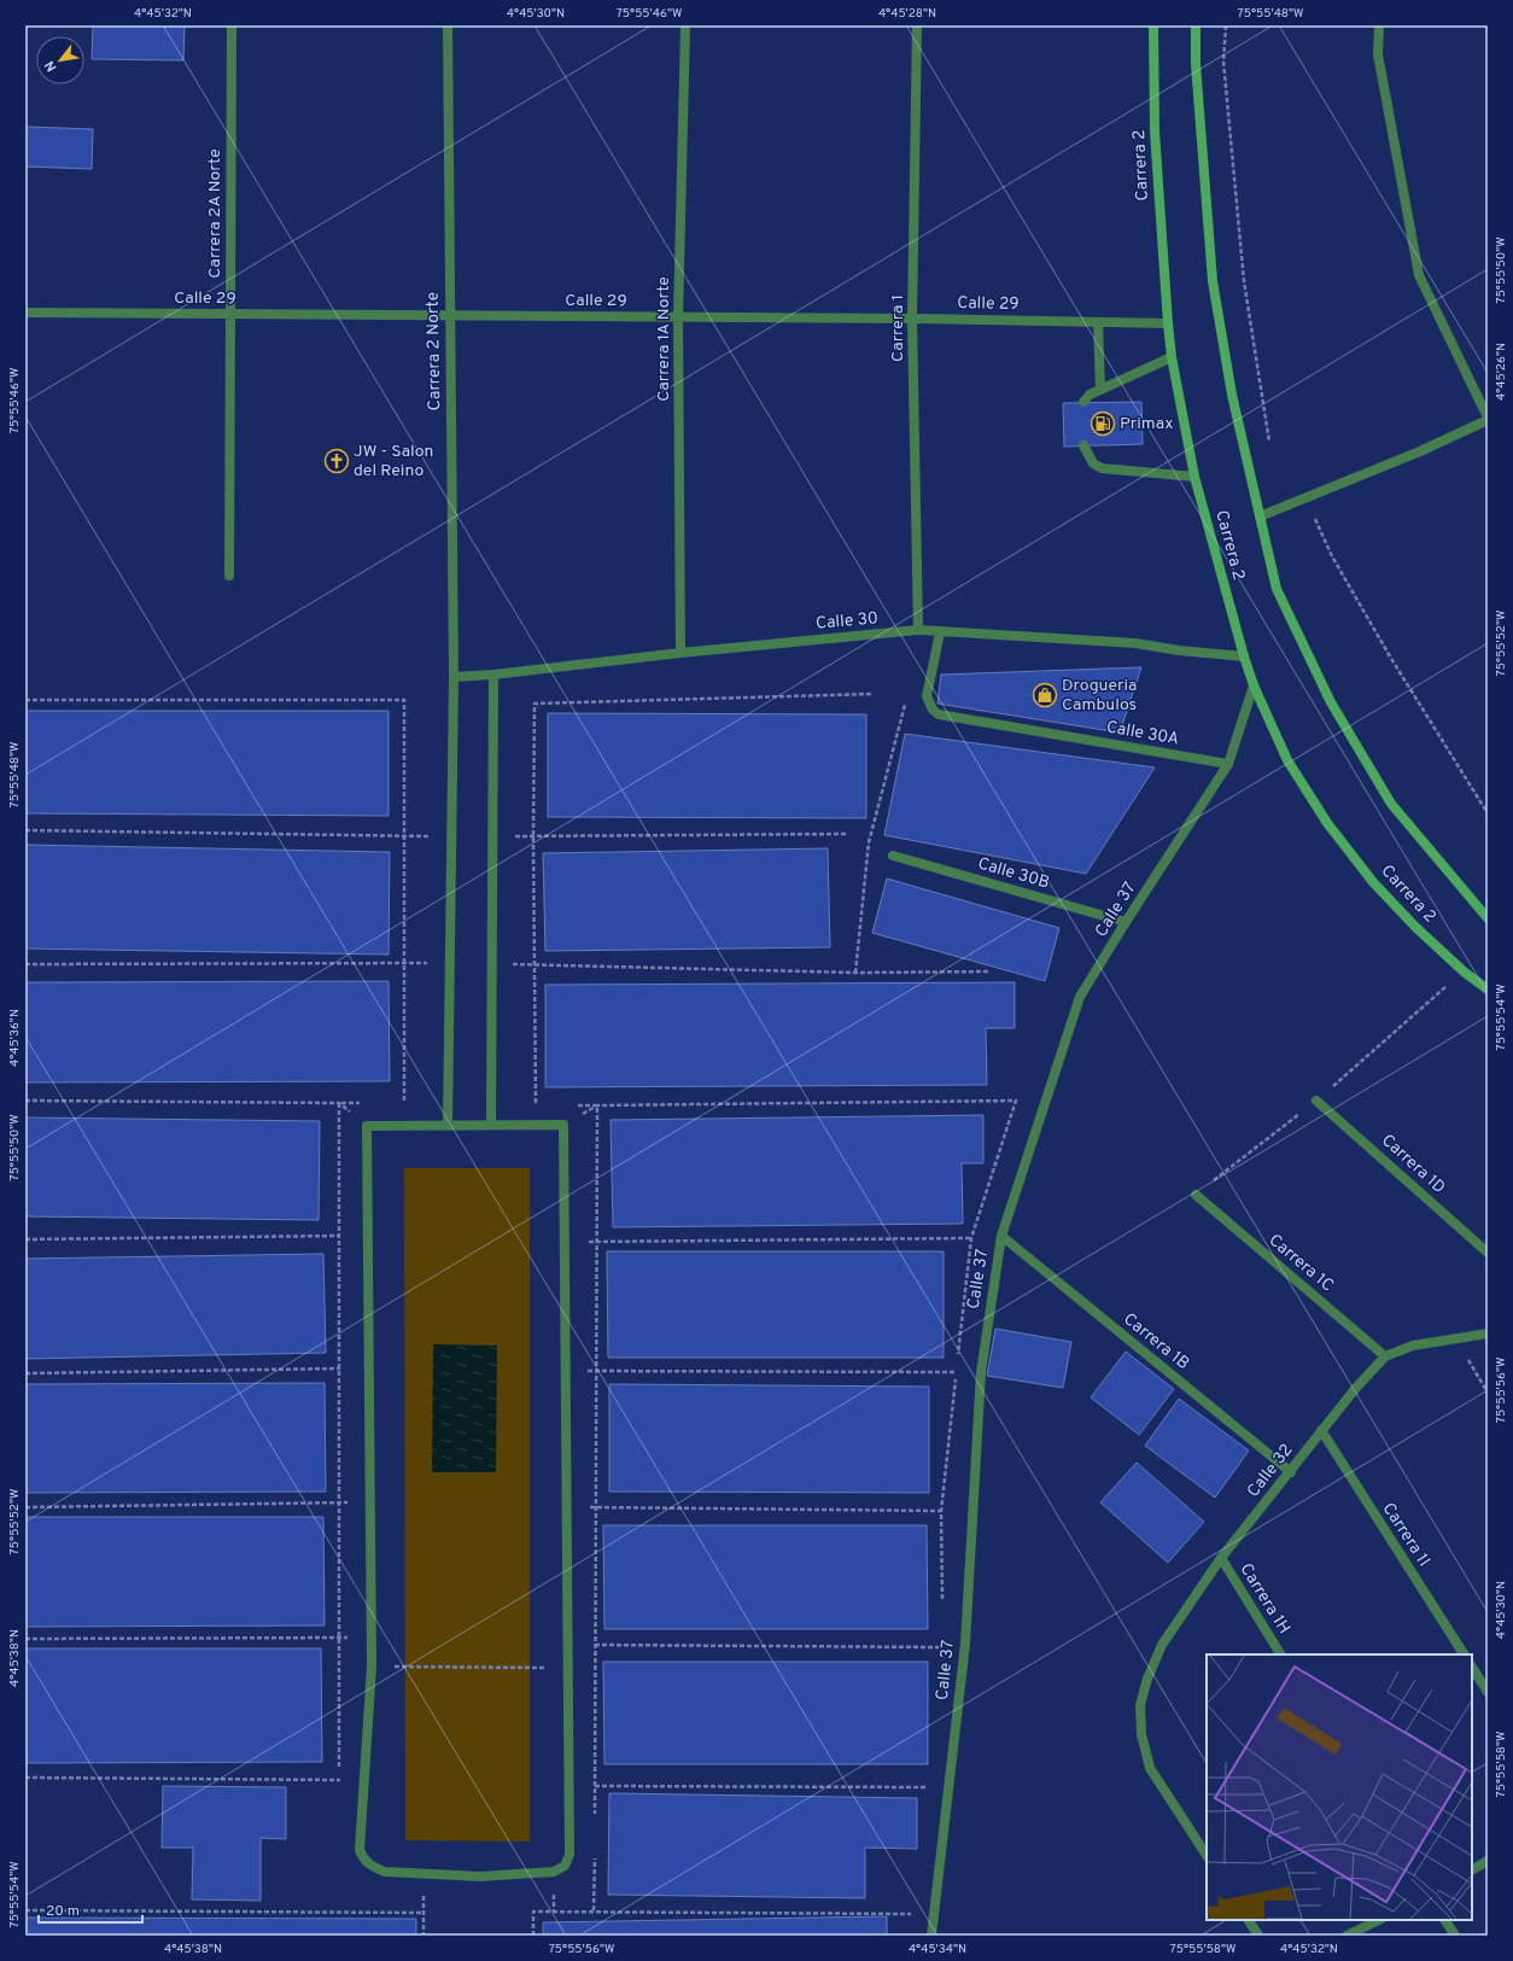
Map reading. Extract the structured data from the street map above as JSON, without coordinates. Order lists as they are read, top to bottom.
{
  "streets": {
    "main road": ["Carrera 2"],
    "street": [
      "Carrera 2A Norte",
      "Calle 29",
      "Carrera 1",
      "Carrera 1A Norte",
      "Carrera 2 Norte",
      "Calle 30",
      "Calle 30A",
      "Calle 30B",
      "Calle 37",
      "Carrera 1D",
      "Carrera 1C",
      "Carrera 1B",
      "Calle 32",
      "Carrera 1I",
      "Carrera 1H"
    ]
  },
  "crossings": [
    ["Carrera 2", "Calle 29"],
    ["Carrera 2", "Calle 30"],
    ["Carrera 2", "Calle 37"],
    ["Carrera 2A Norte", "Calle 29"],
    ["Calle 29", "Carrera 1"],
    ["Calle 29", "Carrera 1A Norte"],
    ["Calle 29", "Carrera 2 Norte"],
    ["Carrera 1", "Calle 30"],
    ["Carrera 1A Norte", "Calle 30"],
    ["Carrera 2 Norte", "Calle 30"],
    ["Calle 30", "Calle 30A"],
    ["Calle 30A", "Calle 37"],
    ["Calle 30B", "Calle 37"],
    ["Calle 37", "Carrera 1B"],
    ["Carrera 1C", "Calle 32"],
    ["Carrera 1B", "Calle 32"],
    ["Calle 32", "Carrera 1I"],
    ["Calle 32", "Carrera 1H"]
  ],
  "places": {
    "fuel station": ["Primax"],
    "church": ["JW - Salon del Reino"],
    "shop": ["Drogueria Cambulos"]
  },
  "scale_bar": "20 m",
  "north": "bottom left",
  "coordinates": [
    "4°45'32\"N",
    "4°45'30\"N",
    "75°55'46\"W",
    "4°45'28\"N",
    "75°55'48\"W",
    "75°55'50\"W",
    "4°45'26\"N",
    "75°55'52\"W",
    "75°55'54\"W",
    "4°45'36\"N",
    "75°55'56\"W",
    "4°45'38\"N",
    "75°55'58\"W",
    "4°45'34\"N"
  ]
}
